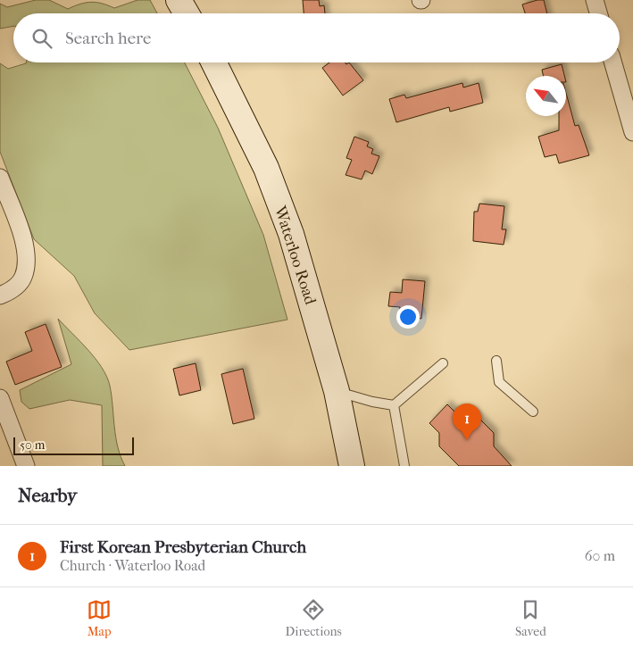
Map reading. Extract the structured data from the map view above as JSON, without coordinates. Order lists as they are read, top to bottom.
{
  "streets": {
    "main road": ["Waterloo Road"]
  },
  "scale_bar": "50 m",
  "north": "top left",
  "page": {
    "search": "Search here",
    "pins": "1",
    "scale": "50 m",
    "heading": "Nearby",
    "list": [
      {
        "mark": "1",
        "name": "First Korean Presbyterian Church",
        "note": "Church · Waterloo Road",
        "value": "60 m"
      }
    ],
    "nav": ["Map", "Directions", "Saved"]
  }
}
